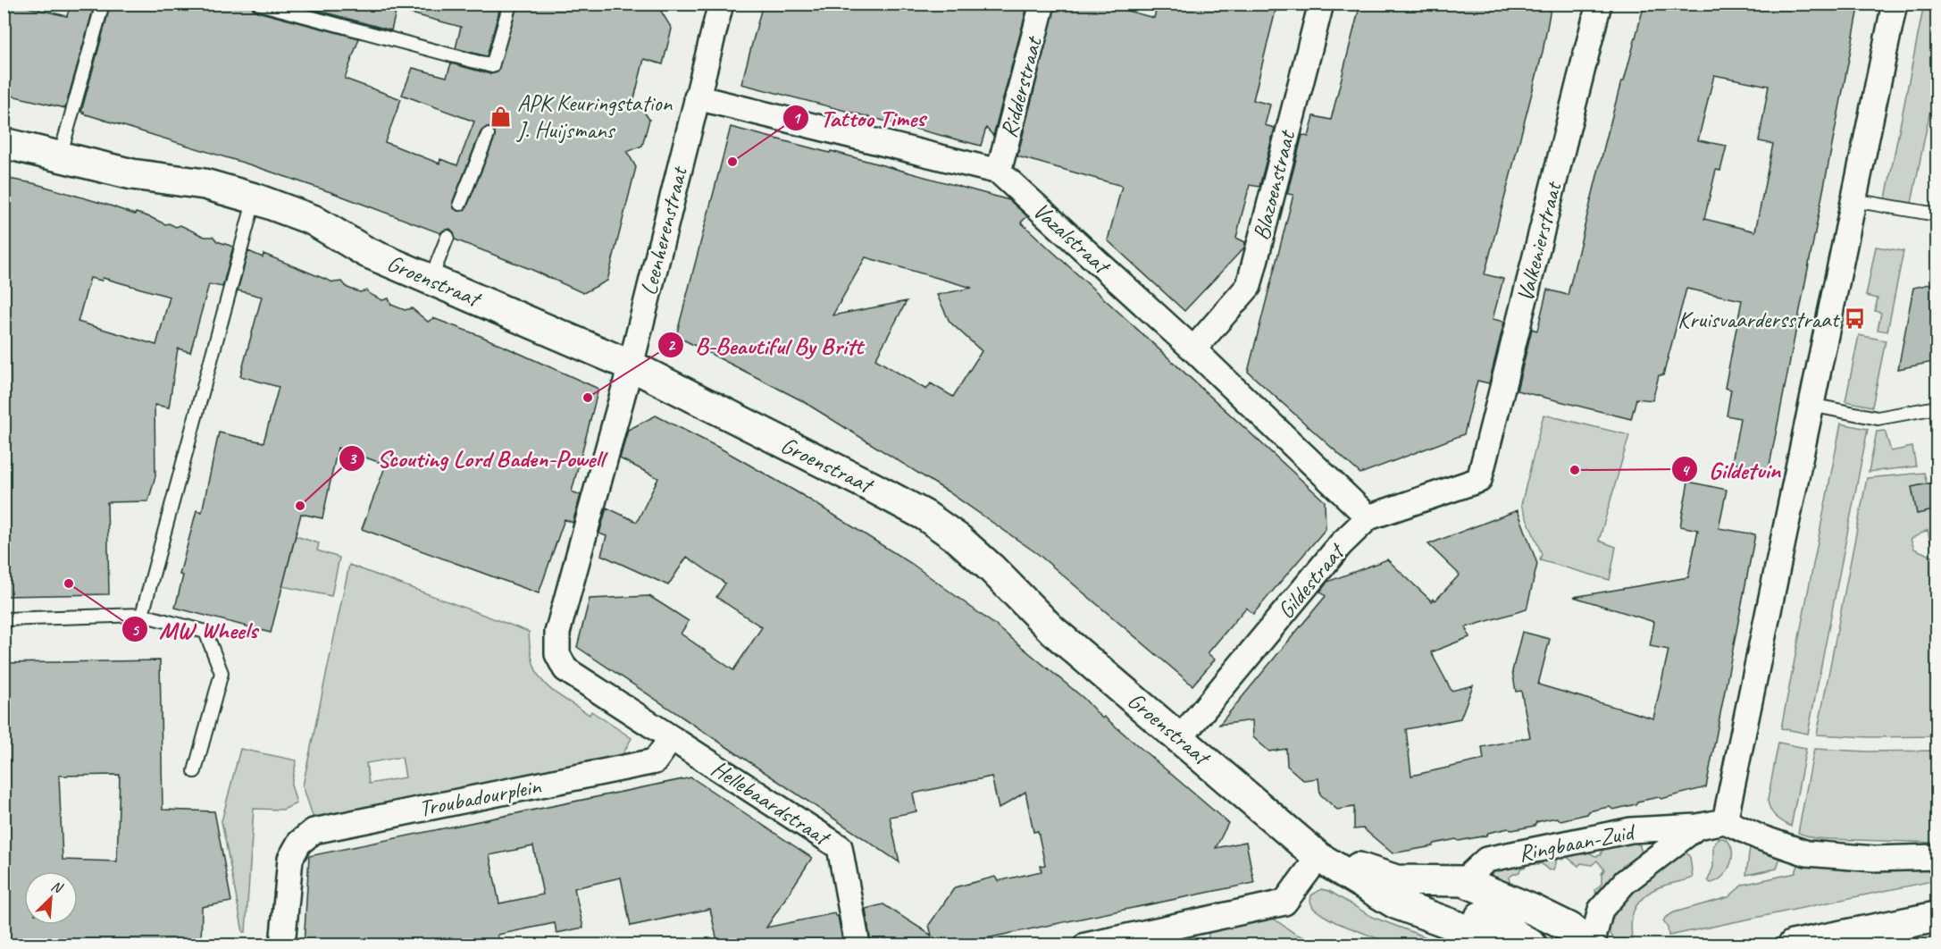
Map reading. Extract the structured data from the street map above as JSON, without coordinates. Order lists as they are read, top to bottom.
{
  "streets": {
    "street": [
      "Ridderstraat",
      "Blazoenstraat",
      "Leenherenstraat",
      "Vazalstraat",
      "Valkenierstraat",
      "Groenstraat",
      "Gildestraat",
      "Troubadourplein",
      "Hellebaardstraat",
      "Ringbaan-Zuid"
    ]
  },
  "crossings": [
    ["Ridderstraat", "Vazalstraat"],
    ["Blazoenstraat", "Vazalstraat"],
    ["Leenherenstraat", "Vazalstraat"],
    ["Leenherenstraat", "Groenstraat"],
    ["Leenherenstraat", "Troubadourplein"],
    ["Leenherenstraat", "Hellebaardstraat"],
    ["Vazalstraat", "Gildestraat"],
    ["Valkenierstraat", "Gildestraat"],
    ["Groenstraat", "Gildestraat"],
    ["Groenstraat", "Ringbaan-Zuid"],
    ["Troubadourplein", "Hellebaardstraat"]
  ],
  "places": {
    "shop": ["APK Keuringstation J. Huijsmans"],
    "other": [
      "Tattoo Times",
      "B-Beautiful By Britt",
      "Gildetuin",
      "Scouting Lord Baden-Powell",
      "MW Wheels"
    ],
    "bus stop": ["Kruisvaardersstraat"]
  },
  "north": "top right"
}
